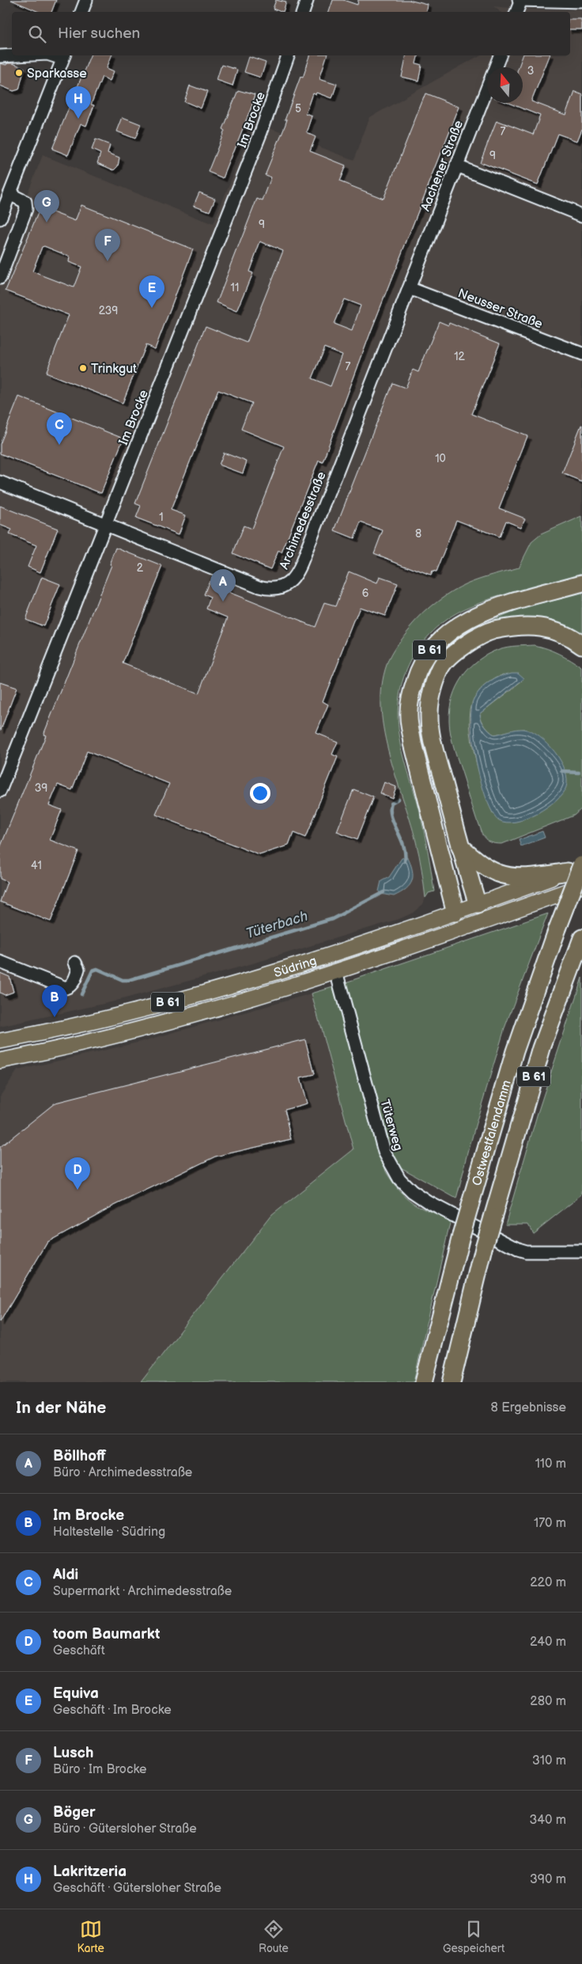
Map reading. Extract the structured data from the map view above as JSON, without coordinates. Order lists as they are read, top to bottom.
{
  "streets": {
    "highway": ["B 61", "Ostwestfalendamm"],
    "main road": ["Südring"],
    "street": [
      "Im Brocke",
      "Aachener Straße",
      "Neusser Straße",
      "Archimedesstraße",
      "Tüterweg"
    ]
  },
  "crossings": [
    ["Im Brocke", "Archimedesstraße"],
    ["Aachener Straße", "Neusser Straße"],
    ["Aachener Straße", "Archimedesstraße"],
    ["Neusser Straße", "Archimedesstraße"],
    ["B 61", "Südring"],
    ["Südring", "Tüterweg"],
    ["Südring", "Ostwestfalendamm"]
  ],
  "water": ["Tüterbach"],
  "places": ["Sparkasse", "Trinkgut"],
  "house_numbers": [
    "3",
    "5",
    "7",
    "9",
    "9",
    "11",
    "239",
    "12",
    "7",
    "10",
    "1",
    "8",
    "2",
    "6",
    "39",
    "41"
  ],
  "north": "top",
  "page": {
    "search": "Hier suchen",
    "pins": [
      "H",
      "G",
      "F",
      "E",
      "C",
      "A",
      "B",
      "D"
    ],
    "heading": ["In der Nähe", "8 Ergebnisse"],
    "list": [
      {
        "mark": "A",
        "name": "Böllhoff",
        "note": "Büro · Archimedesstraße",
        "value": "110 m"
      },
      {
        "mark": "B",
        "name": "Im Brocke",
        "note": "Haltestelle · Südring",
        "value": "170 m"
      },
      {
        "mark": "C",
        "name": "Aldi",
        "note": "Supermarkt · Archimedesstraße",
        "value": "220 m"
      },
      {
        "mark": "D",
        "name": "toom Baumarkt",
        "note": "Geschäft",
        "value": "240 m"
      },
      {
        "mark": "E",
        "name": "Equiva",
        "note": "Geschäft · Im Brocke",
        "value": "280 m"
      },
      {
        "mark": "F",
        "name": "Lusch",
        "note": "Büro · Im Brocke",
        "value": "310 m"
      },
      {
        "mark": "G",
        "name": "Böger",
        "note": "Büro · Gütersloher Straße",
        "value": "340 m"
      },
      {
        "mark": "H",
        "name": "Lakritzeria",
        "note": "Geschäft · Gütersloher Straße",
        "value": "390 m"
      }
    ],
    "nav": ["Karte", "Route", "Gespeichert"]
  }
}
